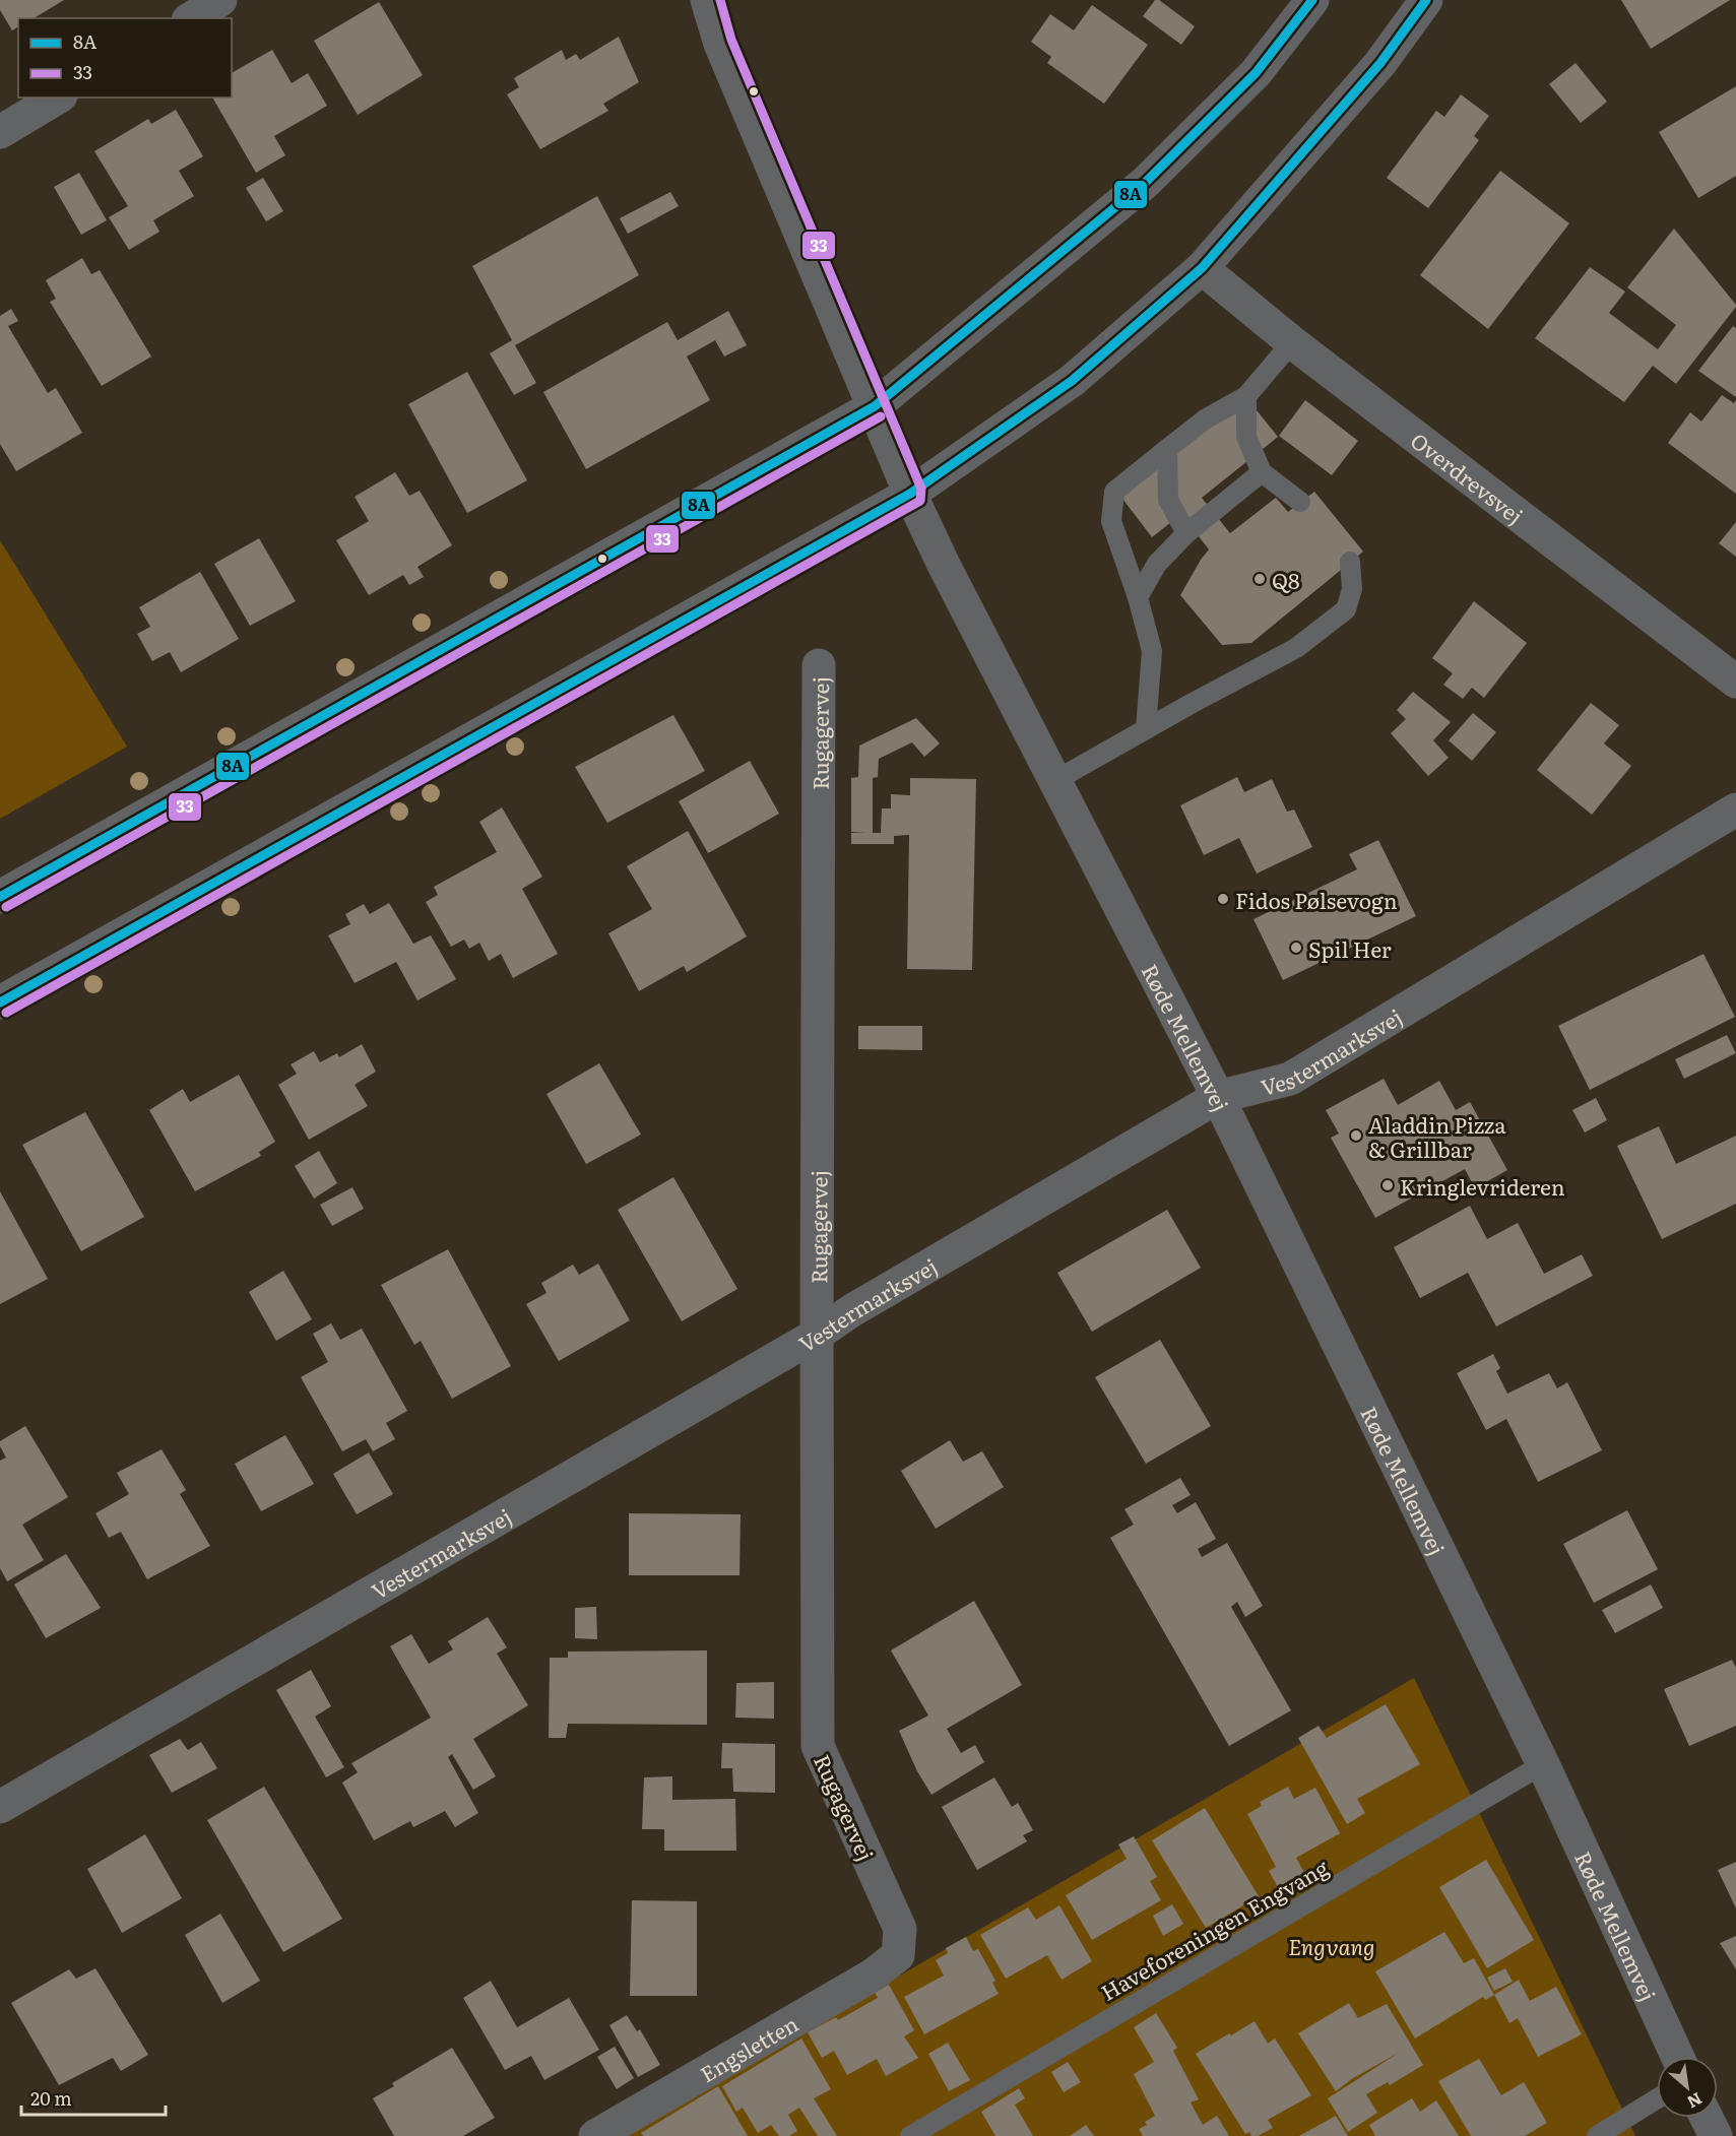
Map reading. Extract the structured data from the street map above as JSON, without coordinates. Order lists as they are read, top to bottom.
{
  "streets": {
    "street": [
      "Overdrevsvej",
      "Rugagervej",
      "Røde Mellemvej",
      "Vestermarksvej",
      "Engsletten"
    ],
    "lane": ["Haveforeningen Engvang"]
  },
  "crossings": [
    ["Rugagervej", "Vestermarksvej"],
    ["Rugagervej", "Engsletten"],
    ["Røde Mellemvej", "Vestermarksvej"],
    ["Røde Mellemvej", "Haveforeningen Engvang"]
  ],
  "parks": ["Engvang"],
  "places": [
    "Q8",
    "Fidos Pølsevogn",
    "Spil Her",
    "Aladdin Pizza & Grillbar",
    "Kringlevrideren"
  ],
  "lines": ["transit line 8A", "transit line 33"],
  "legend": ["8A", "33"],
  "scale_bar": "20 m",
  "north": "bottom right"
}
